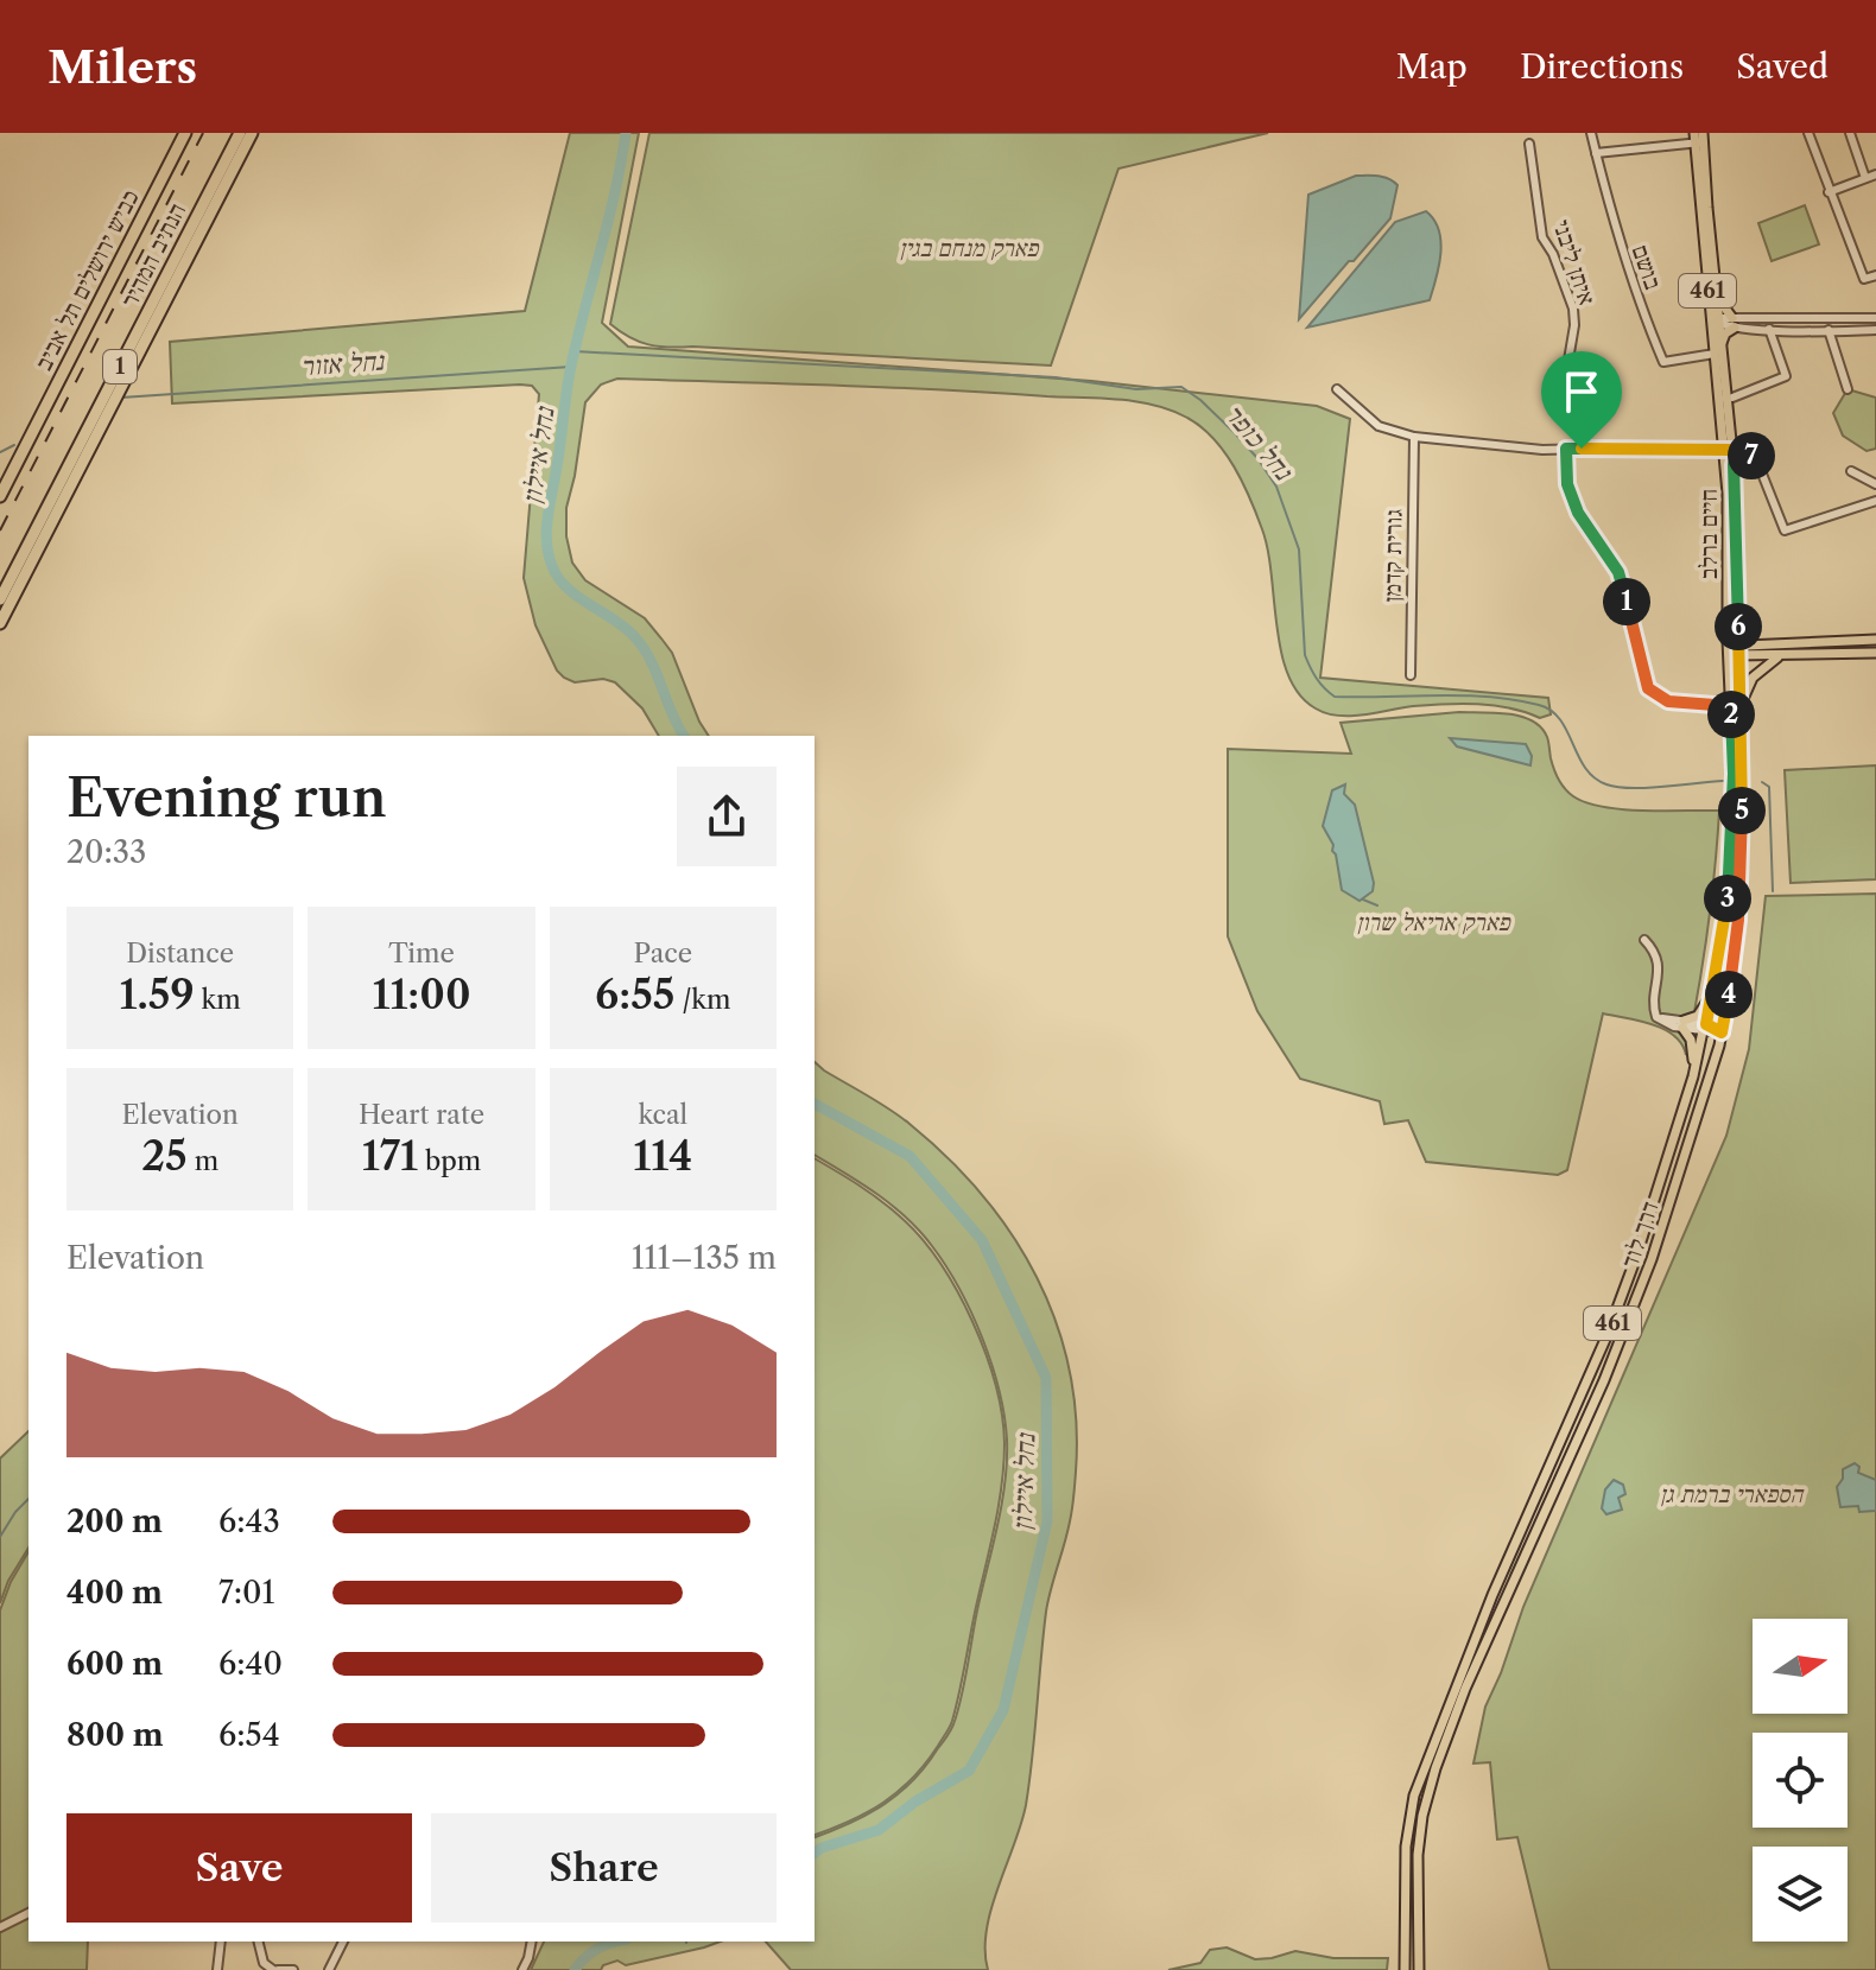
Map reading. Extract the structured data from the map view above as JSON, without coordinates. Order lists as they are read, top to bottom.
{
  "streets": {
    "highway": ["הנתיב המהיר", "כביש ירושלים תל אביב", "1"],
    "main road": ["461", "חיים ברלב", "דרך לוד"],
    "street": ["איתן ליבני", "בושם", "גורית קדמן"]
  },
  "crossings": [
    ["בושם", "חיים ברלב"],
    ["חיים ברלב", "דרך לוד"]
  ],
  "water": ["נחל אזור", "נחל כופר", "נחל איילון"],
  "parks": ["פארק מנחם בגין", "פארק אריאל שרון", "הספארי ברמת גן"],
  "north": "right",
  "page": {
    "header": "Milers",
    "nav": ["Map", "Directions", "Saved"],
    "pins": [
      "7",
      "1",
      "6",
      "2",
      "5",
      "3",
      "4"
    ],
    "heading": ["Evening run", "20:33"],
    "stats": [
      ["Distance", "1.59 km"],
      ["Time", "11:00"],
      ["Pace", "6:55 /km"],
      ["Elevation", "25 m"],
      ["Heart rate", "171 bpm"],
      ["kcal", "114"]
    ],
    "chart": ["Elevation", "111–135 m"],
    "list": [
      {
        "name": "200 m",
        "note": "6:43"
      },
      {
        "name": "400 m",
        "note": "7:01"
      },
      {
        "name": "600 m",
        "note": "6:40"
      },
      {
        "name": "800 m",
        "note": "6:54"
      }
    ],
    "buttons": ["Save", "Share"]
  }
}
